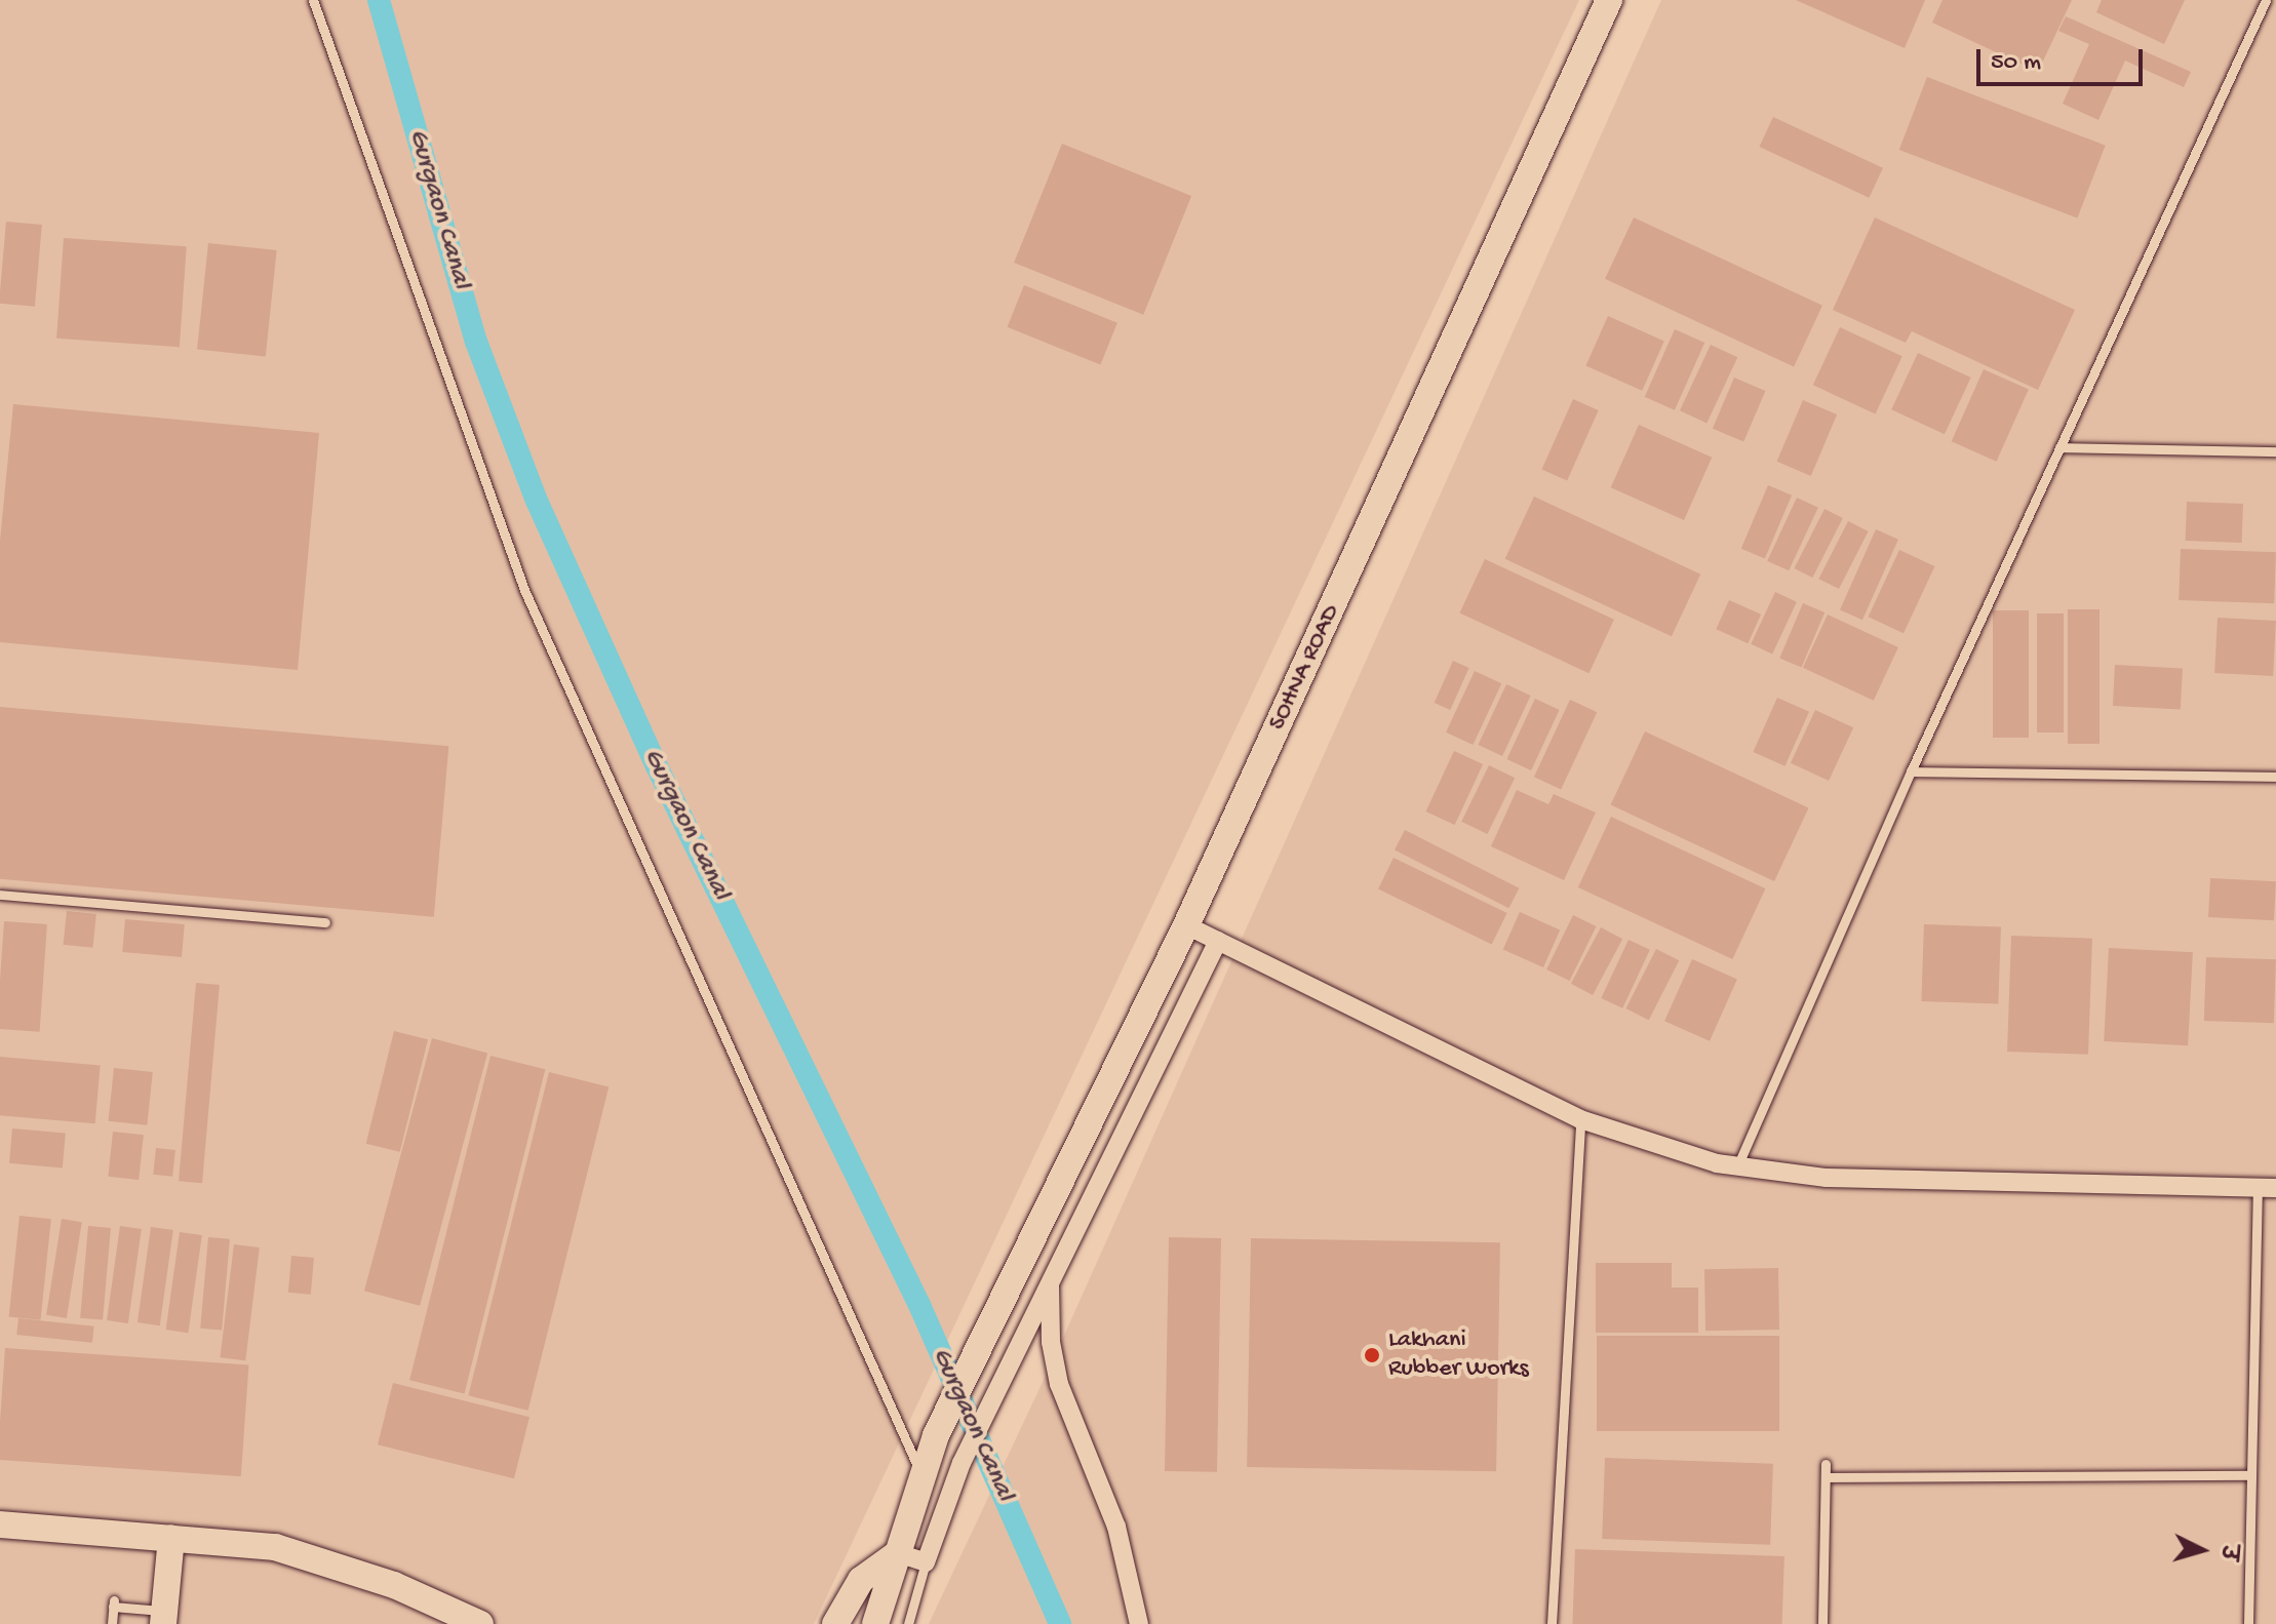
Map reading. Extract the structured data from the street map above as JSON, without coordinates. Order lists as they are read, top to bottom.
{
  "streets": {
    "main road": ["SOHNA ROAD"]
  },
  "water": ["Gurgaon Canal"],
  "places": ["Lakhani Rubber Works"],
  "scale_bar": "50 m",
  "north": "right"
}
